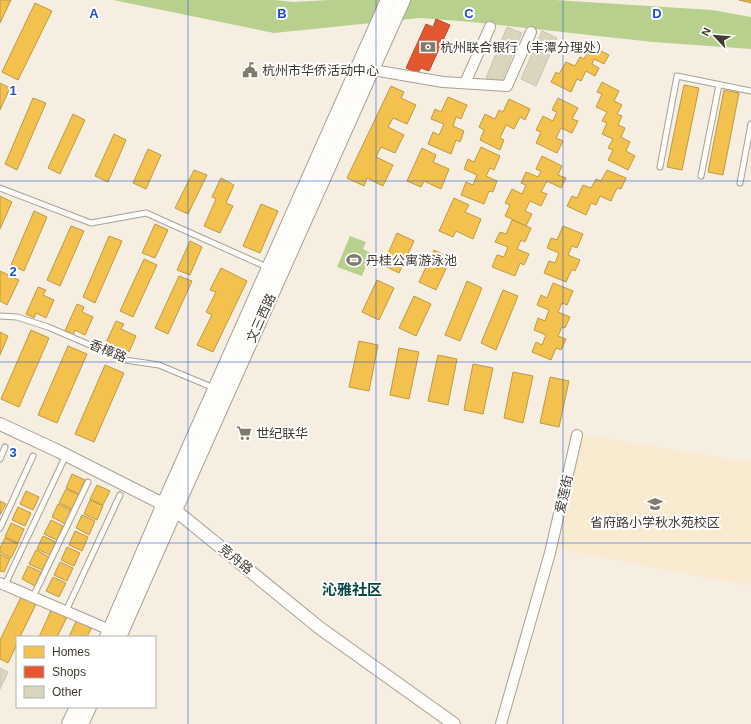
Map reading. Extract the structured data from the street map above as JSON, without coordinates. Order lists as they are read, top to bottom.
{
  "streets": {
    "main road": ["文三西路"],
    "street": ["爱莲街", "竞舟路"],
    "lane": ["香樟路"]
  },
  "crossings": [
    ["文三西路", "香樟路"],
    ["文三西路", "竞舟路"]
  ],
  "districts": ["沁雅社区"],
  "places": {
    "bank": ["杭州联合银行（丰潭分理处）"],
    "public building": ["杭州市华侨活动中心"],
    "sports": ["丹桂公寓游泳池"],
    "supermarket": ["世纪联华"],
    "school or university": ["省府路小学秋水苑校区"]
  },
  "legend": ["Homes", "Shops", "Other"],
  "north": "top left",
  "grid": {
    "columns": [
      "A",
      "B",
      "C",
      "D"
    ],
    "rows": ["1", "2", "3"]
  }
}
